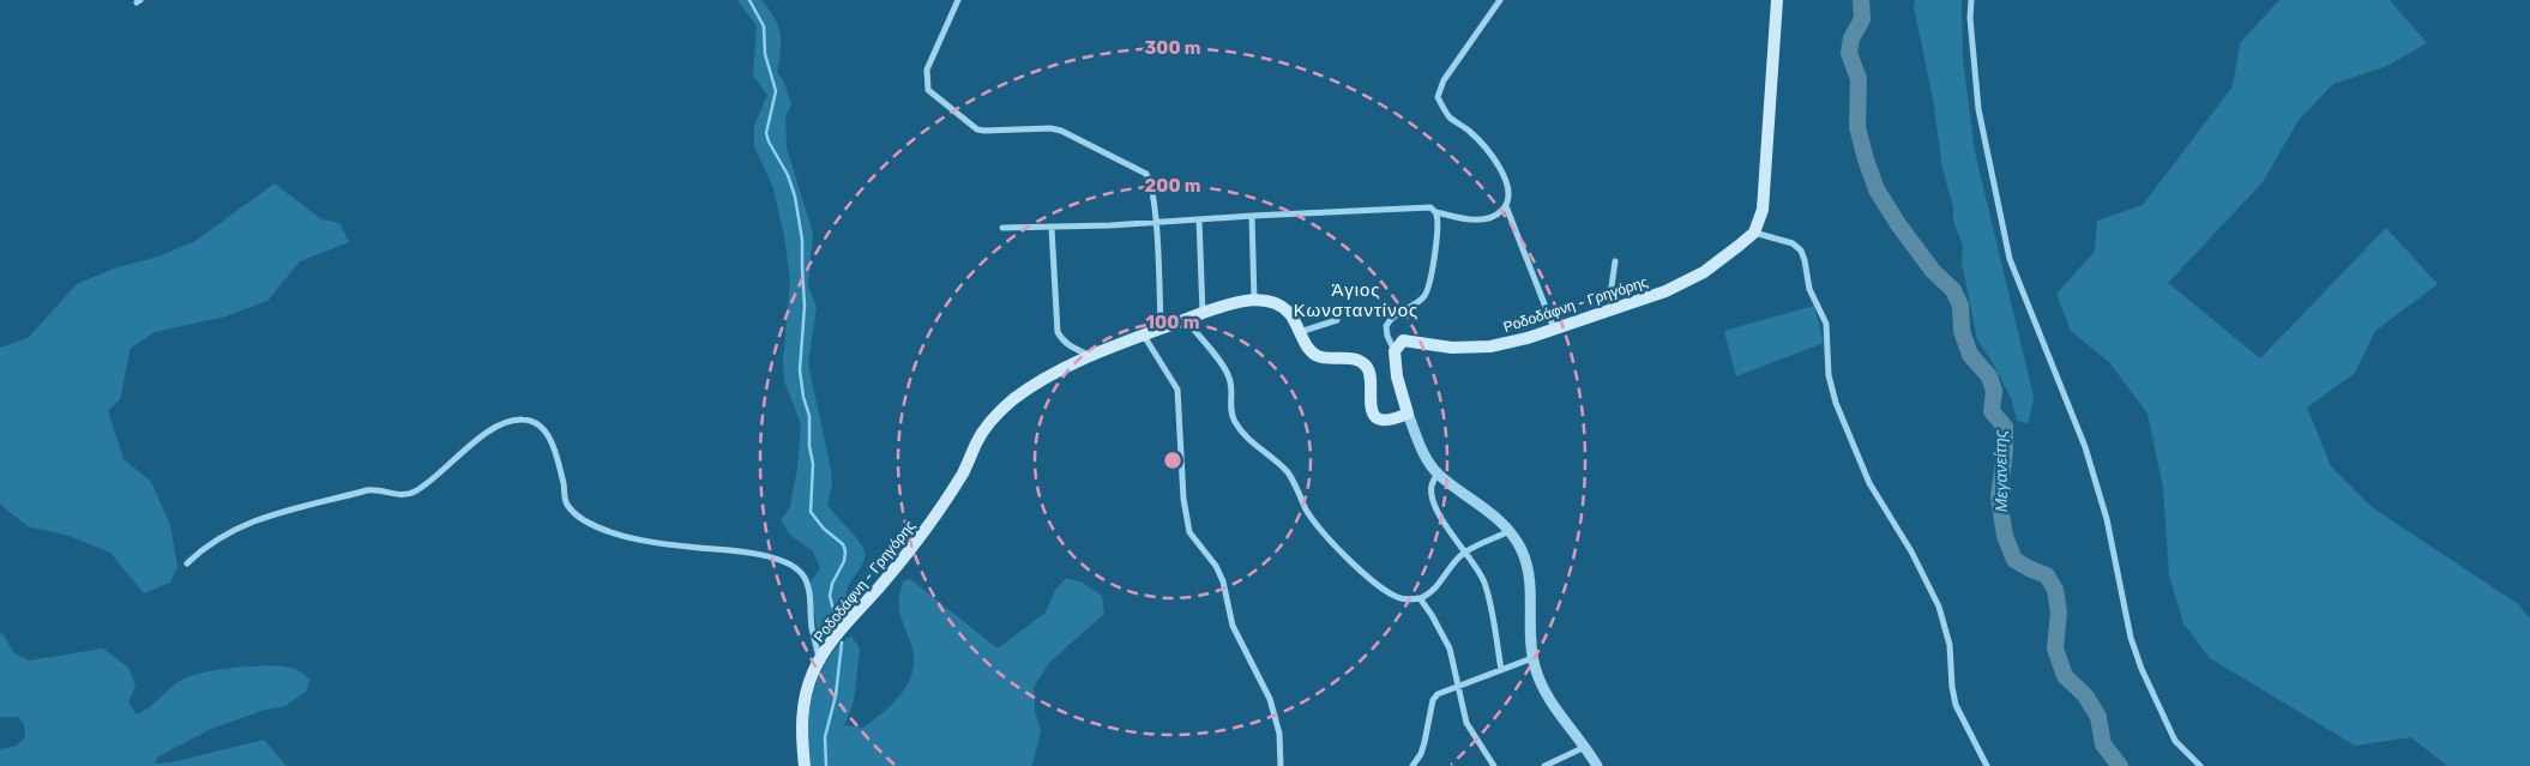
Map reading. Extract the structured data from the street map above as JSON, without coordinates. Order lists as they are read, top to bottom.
{
  "streets": {
    "main road": ["Ροδοδάφνη - Γρηγόρης"]
  },
  "districts": ["Άγιος Κωνσταντίνος"],
  "water": ["Μεγανείτης"],
  "rings": ["300 m", "200 m", "100 m"]
}
